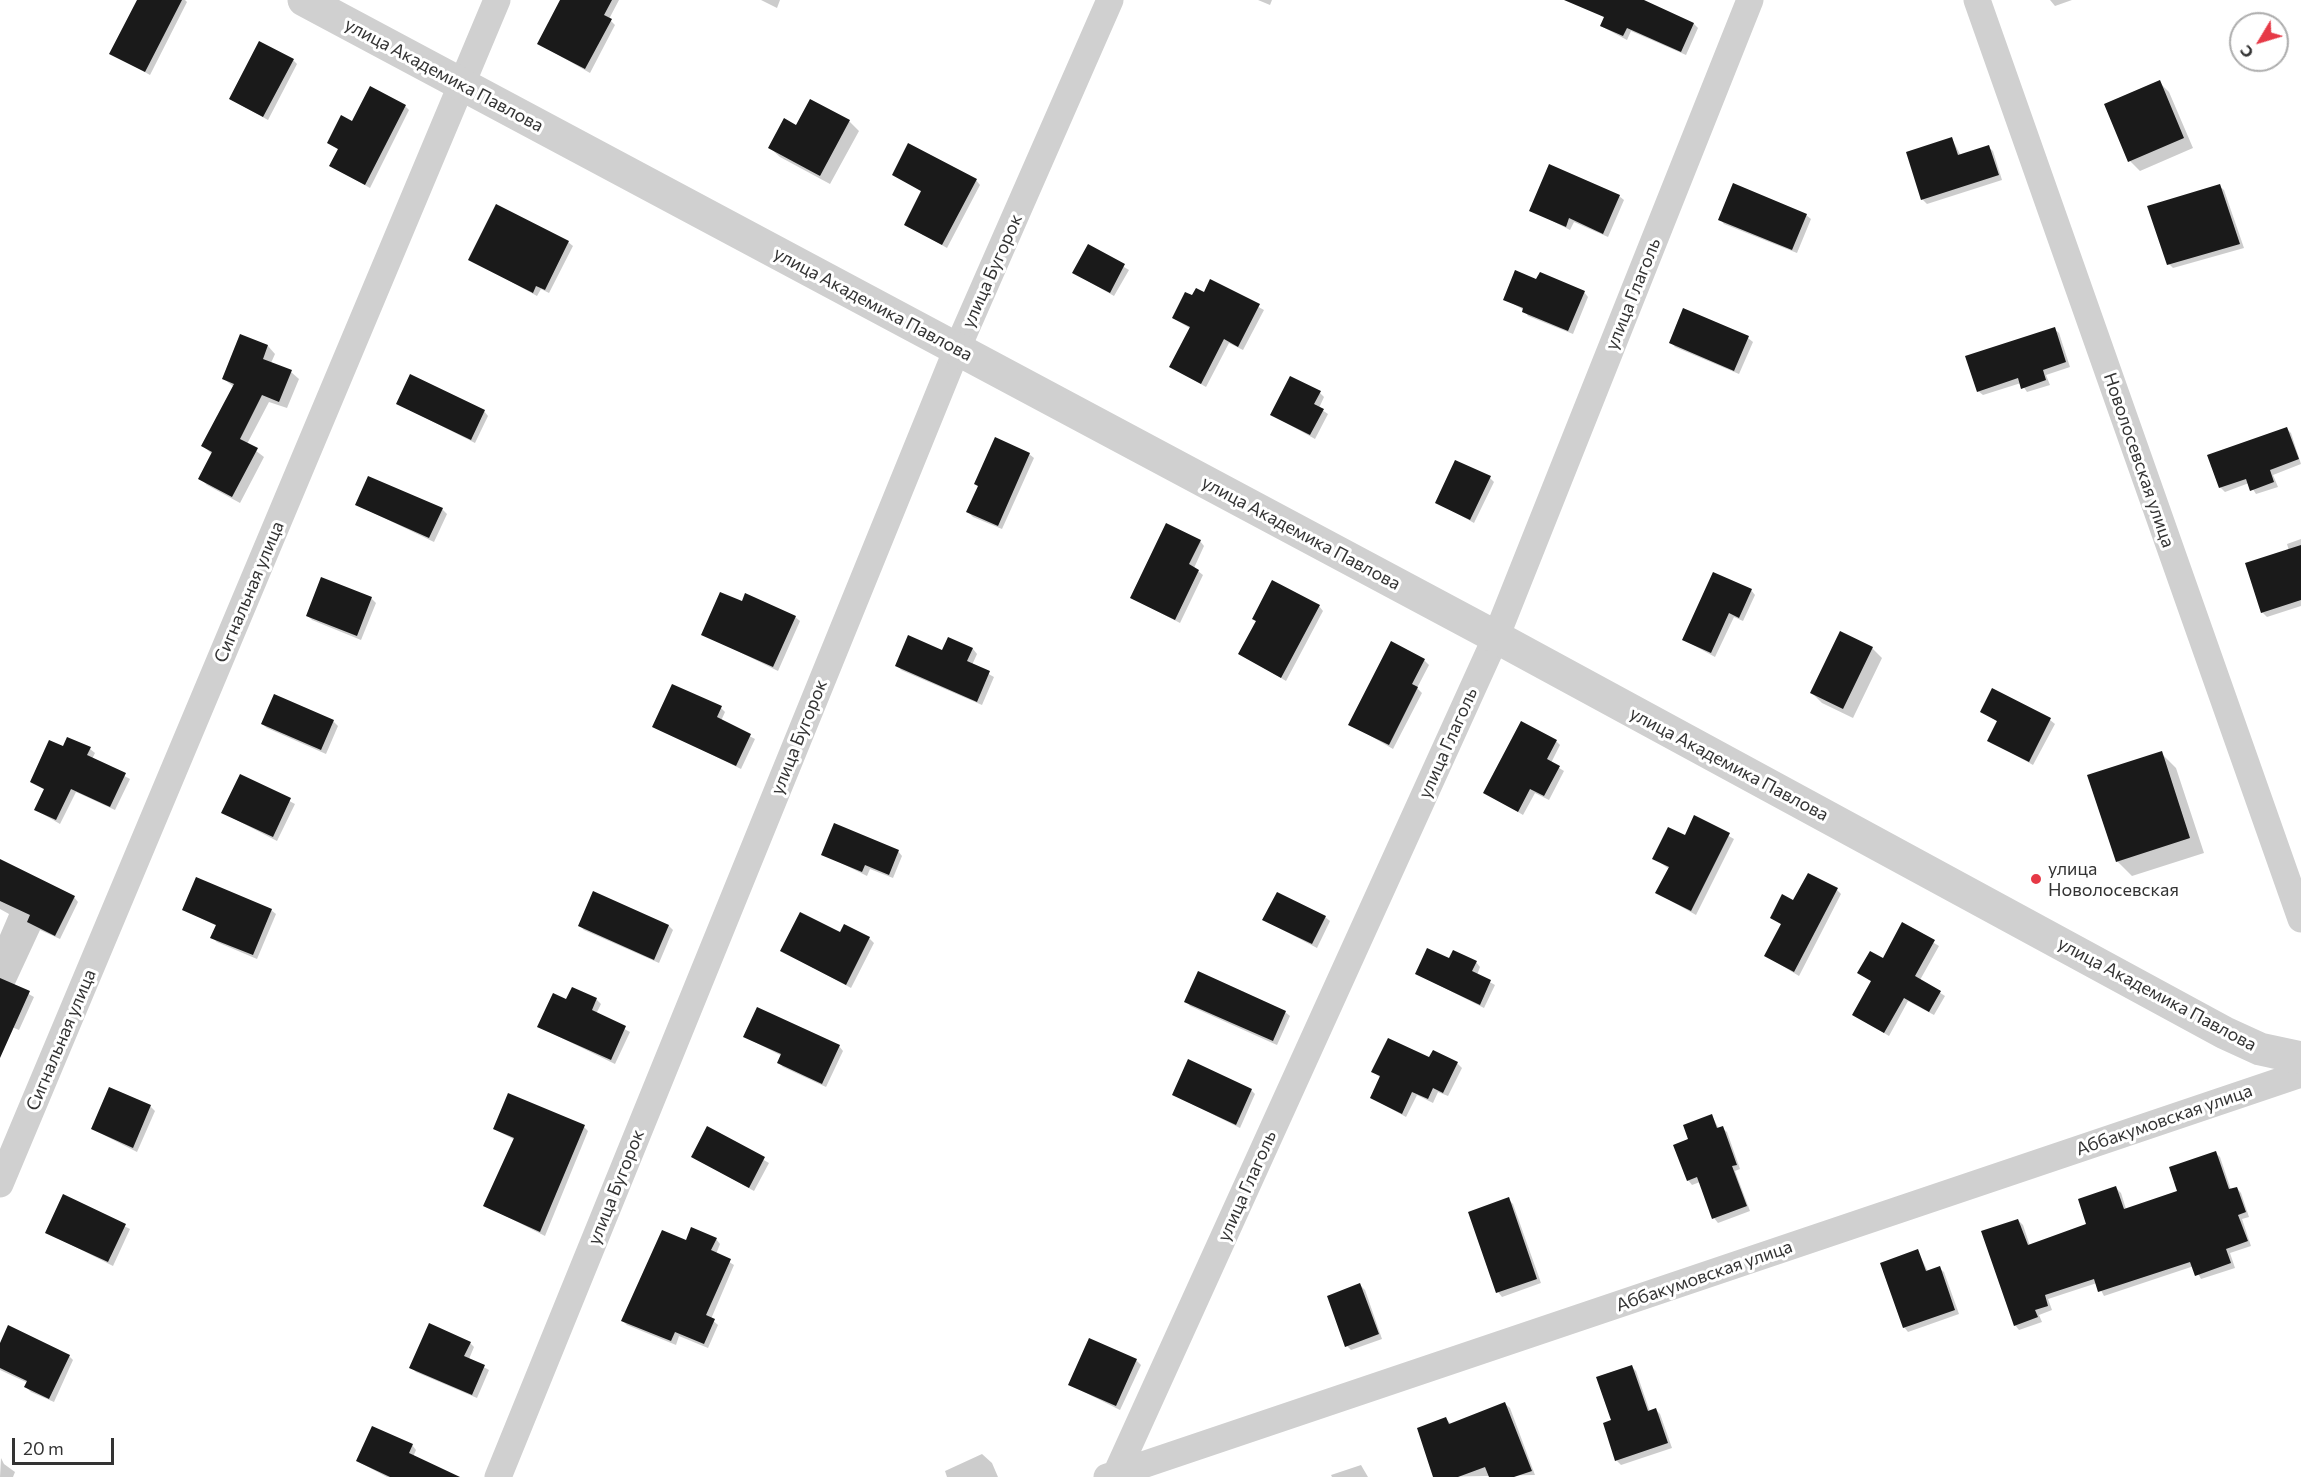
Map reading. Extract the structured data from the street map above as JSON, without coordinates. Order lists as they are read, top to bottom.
{
  "streets": {
    "street": [
      "улица Академика Павлова",
      "улица Бугорок",
      "улица Глаголь",
      "Новолосевская улица",
      "Сигнальная улица",
      "Аббакумовская улица"
    ]
  },
  "crossings": [
    ["улица Академика Павлова", "улица Бугорок"],
    ["улица Академика Павлова", "улица Глаголь"],
    ["улица Академика Павлова", "Сигнальная улица"],
    ["улица Глаголь", "Аббакумовская улица"]
  ],
  "places": ["улица Новолосевская"],
  "scale_bar": "20 m",
  "north": "bottom left"
}
